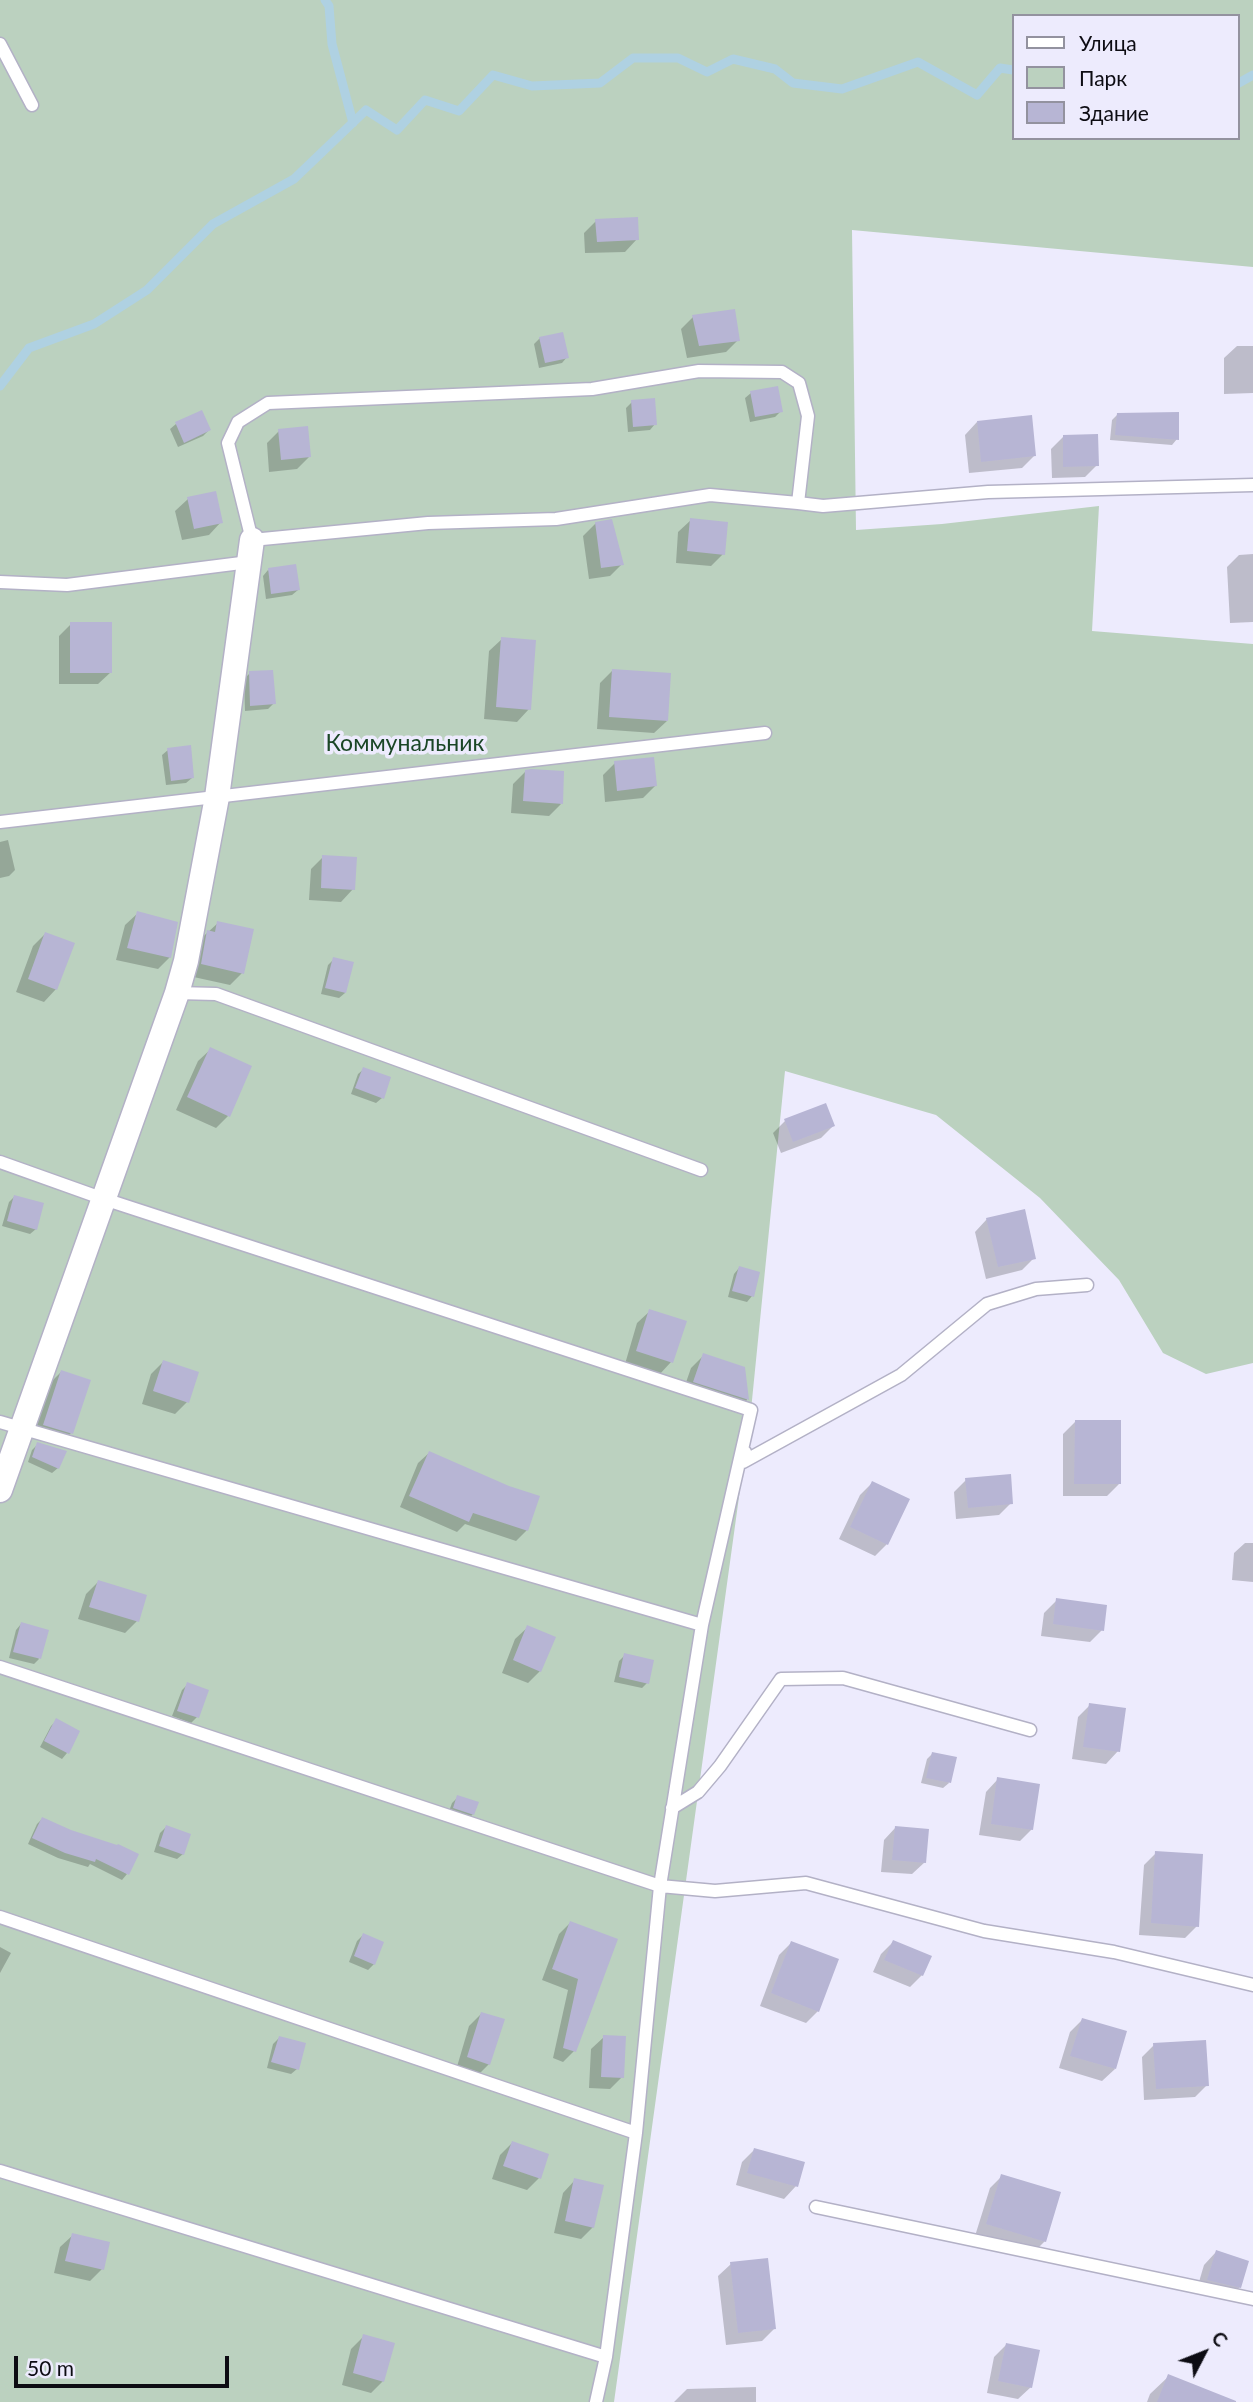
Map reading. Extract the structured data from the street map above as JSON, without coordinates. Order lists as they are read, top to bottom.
{
  "parks": ["Коммунальник"],
  "legend": ["Улица", "Парк", "Здание"],
  "scale_bar": "50 m",
  "north": "top right"
}
